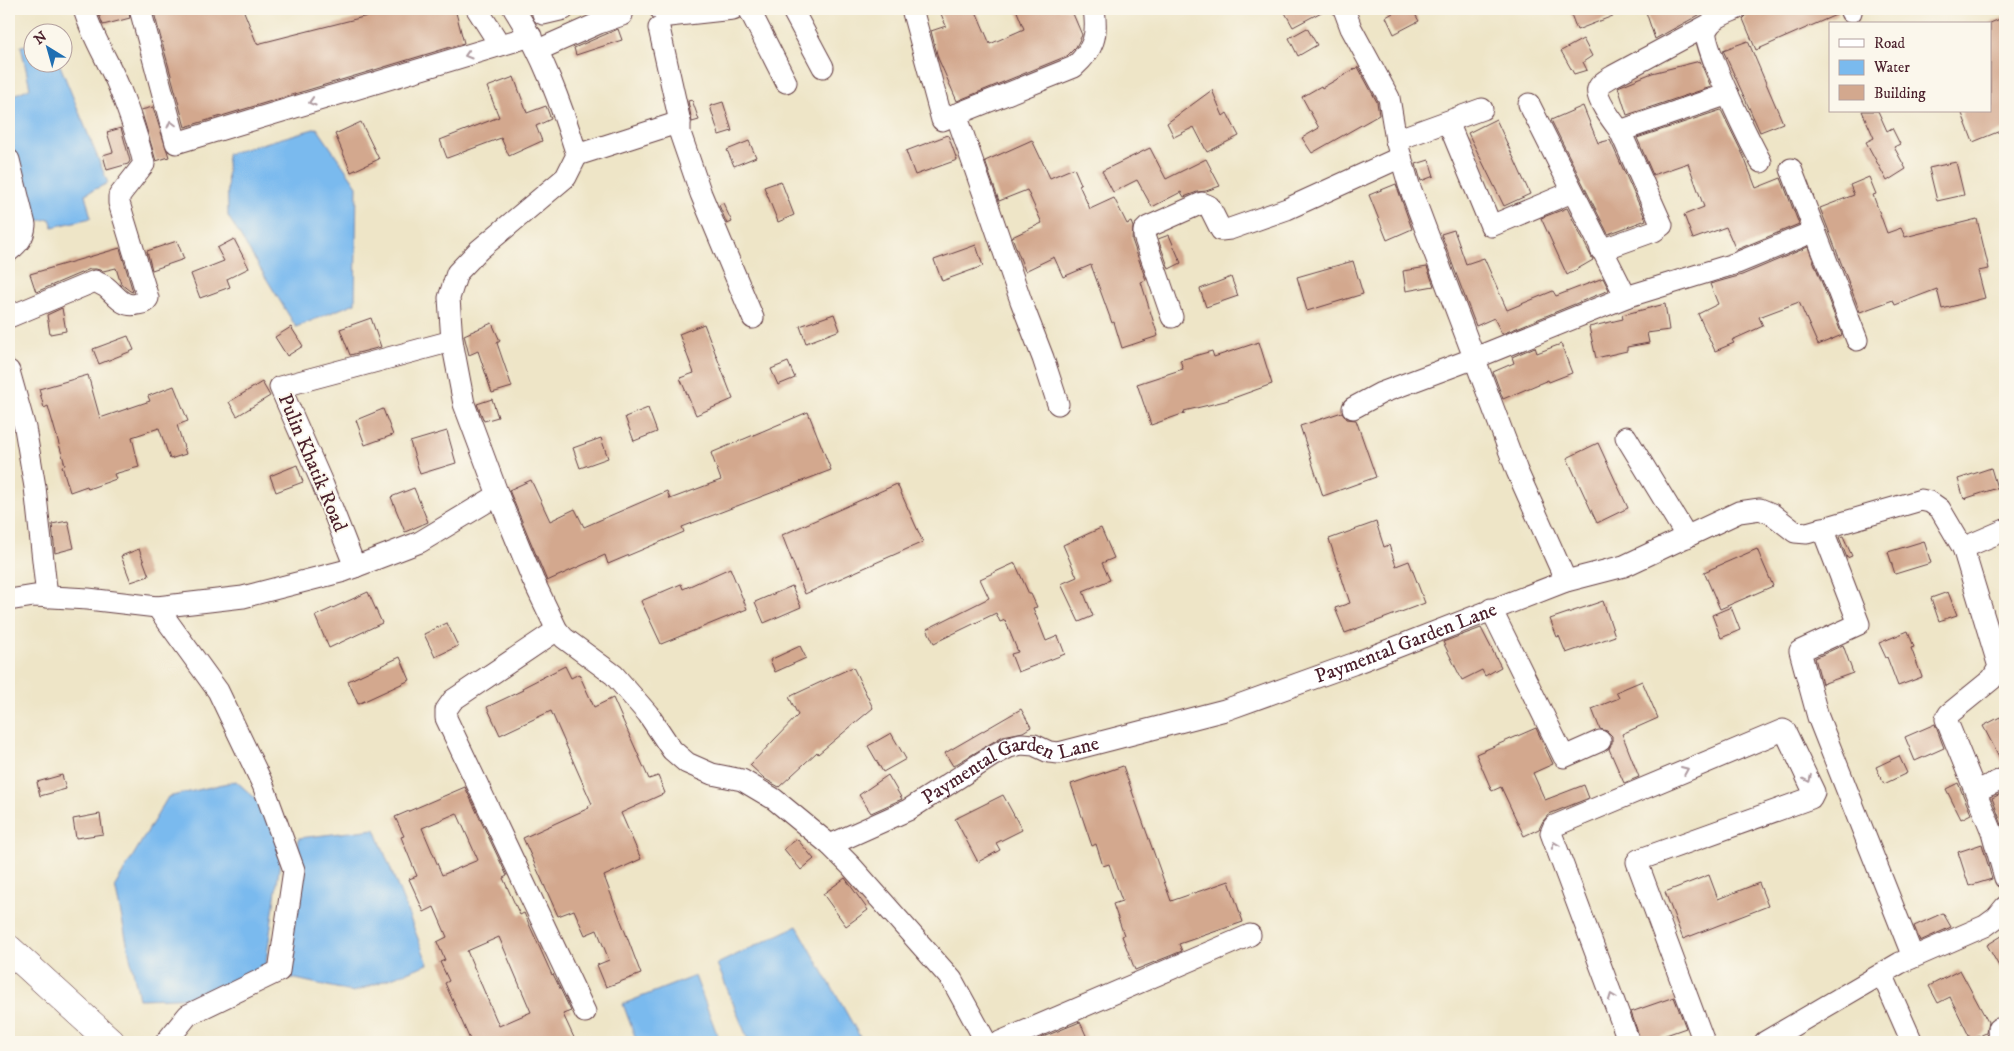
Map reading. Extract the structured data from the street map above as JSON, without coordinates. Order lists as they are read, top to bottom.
{
  "streets": {
    "street": ["Pulin Khatik Road", "Paymental Garden Lane"]
  },
  "legend": ["Road", "Water", "Building"],
  "north": "top left"
}
